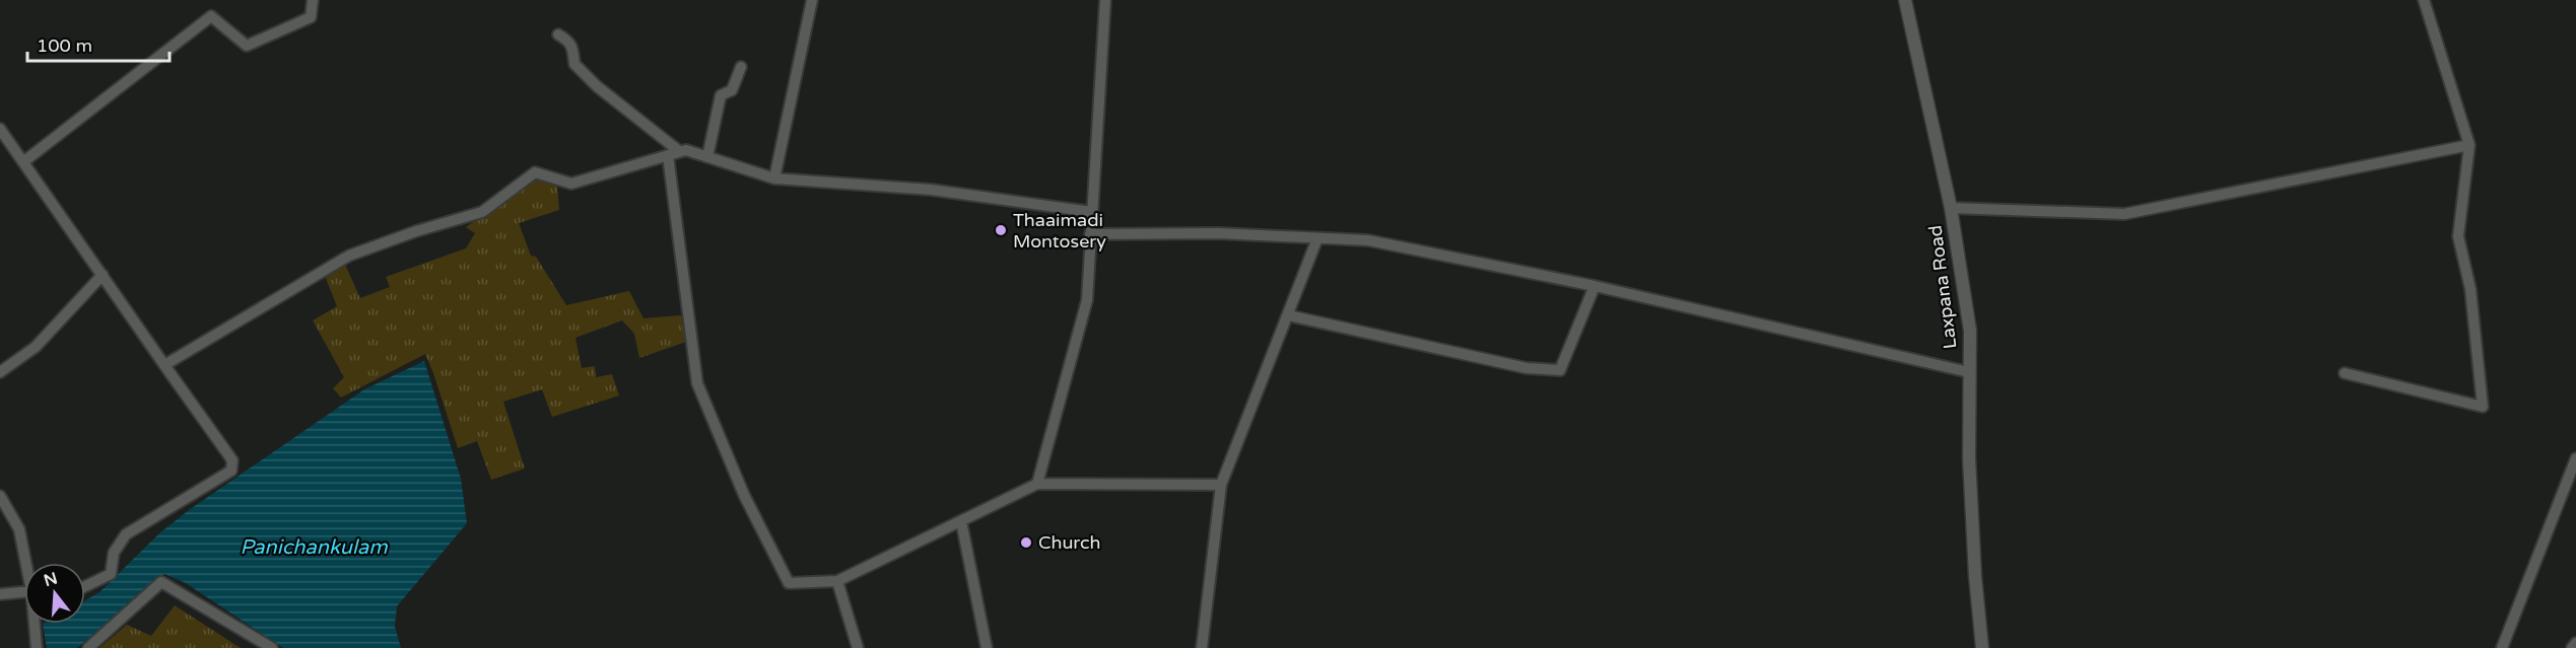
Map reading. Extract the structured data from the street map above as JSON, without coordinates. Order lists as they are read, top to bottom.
{
  "streets": {
    "street": ["Laxpana Road"]
  },
  "water": ["Panichankulam"],
  "places": ["Thaaimadi Montosery", "Church"],
  "scale_bar": "100 m",
  "north": "top"
}
